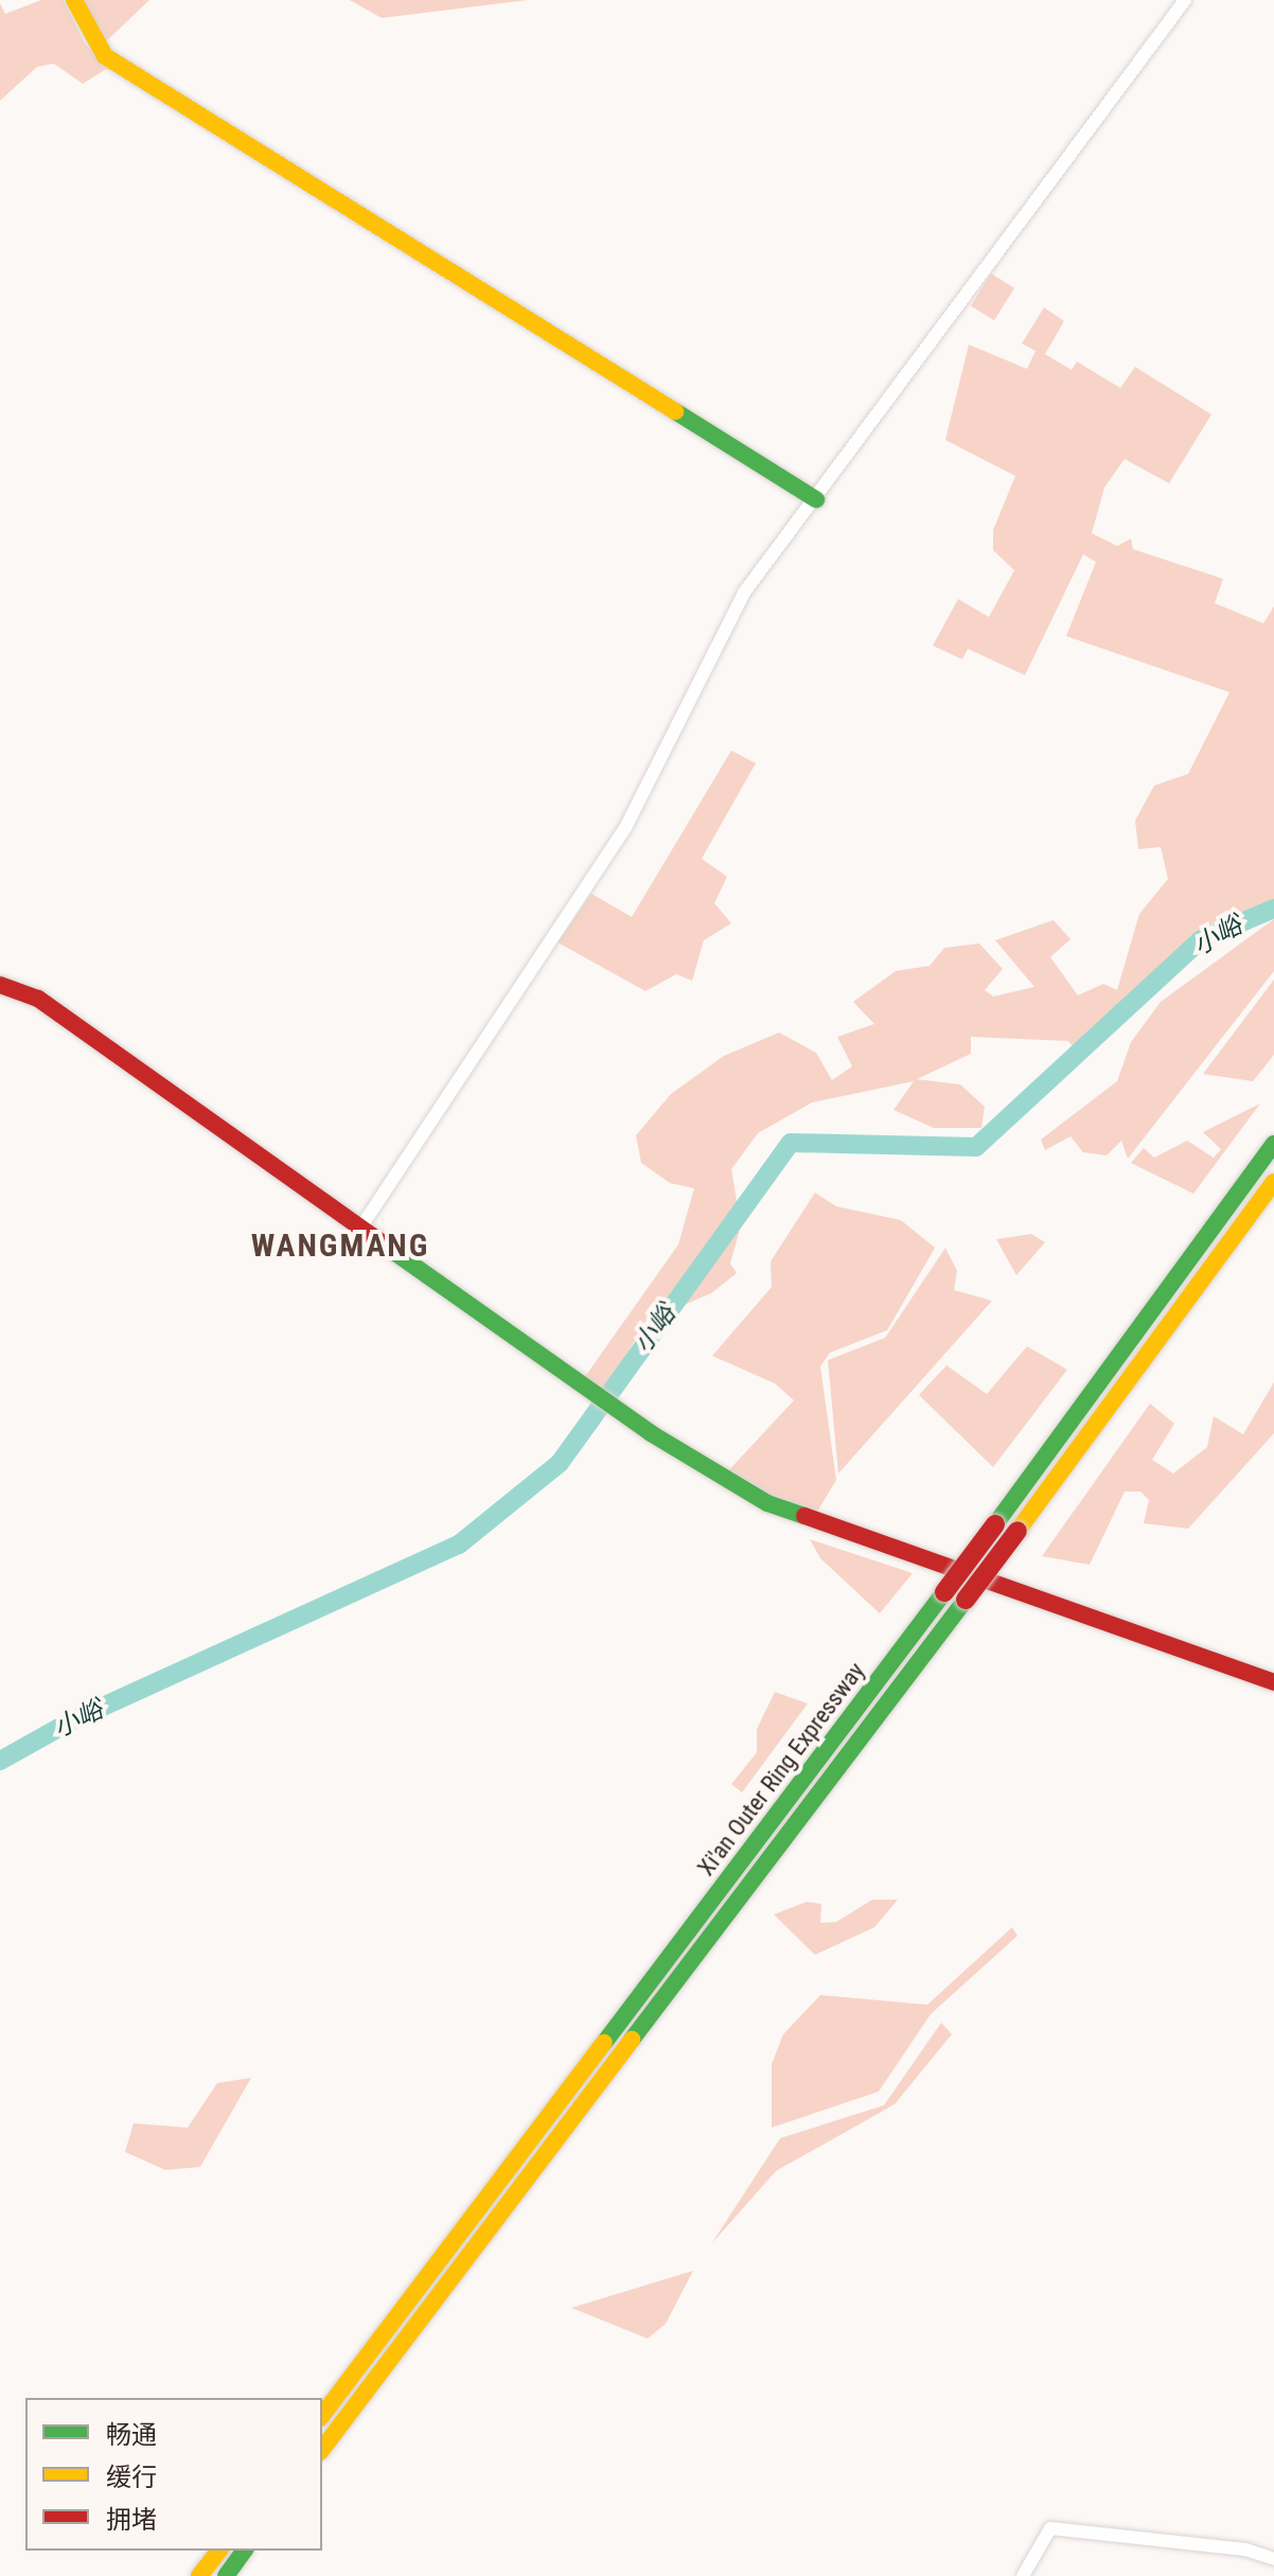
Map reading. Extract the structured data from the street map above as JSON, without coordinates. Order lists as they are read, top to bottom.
{
  "streets": {
    "main road": ["Xi'an Outer Ring Expressway"]
  },
  "districts": ["WANGMANG"],
  "water": ["小峪"],
  "legend": ["畅通", "缓行", "拥堵"]
}
